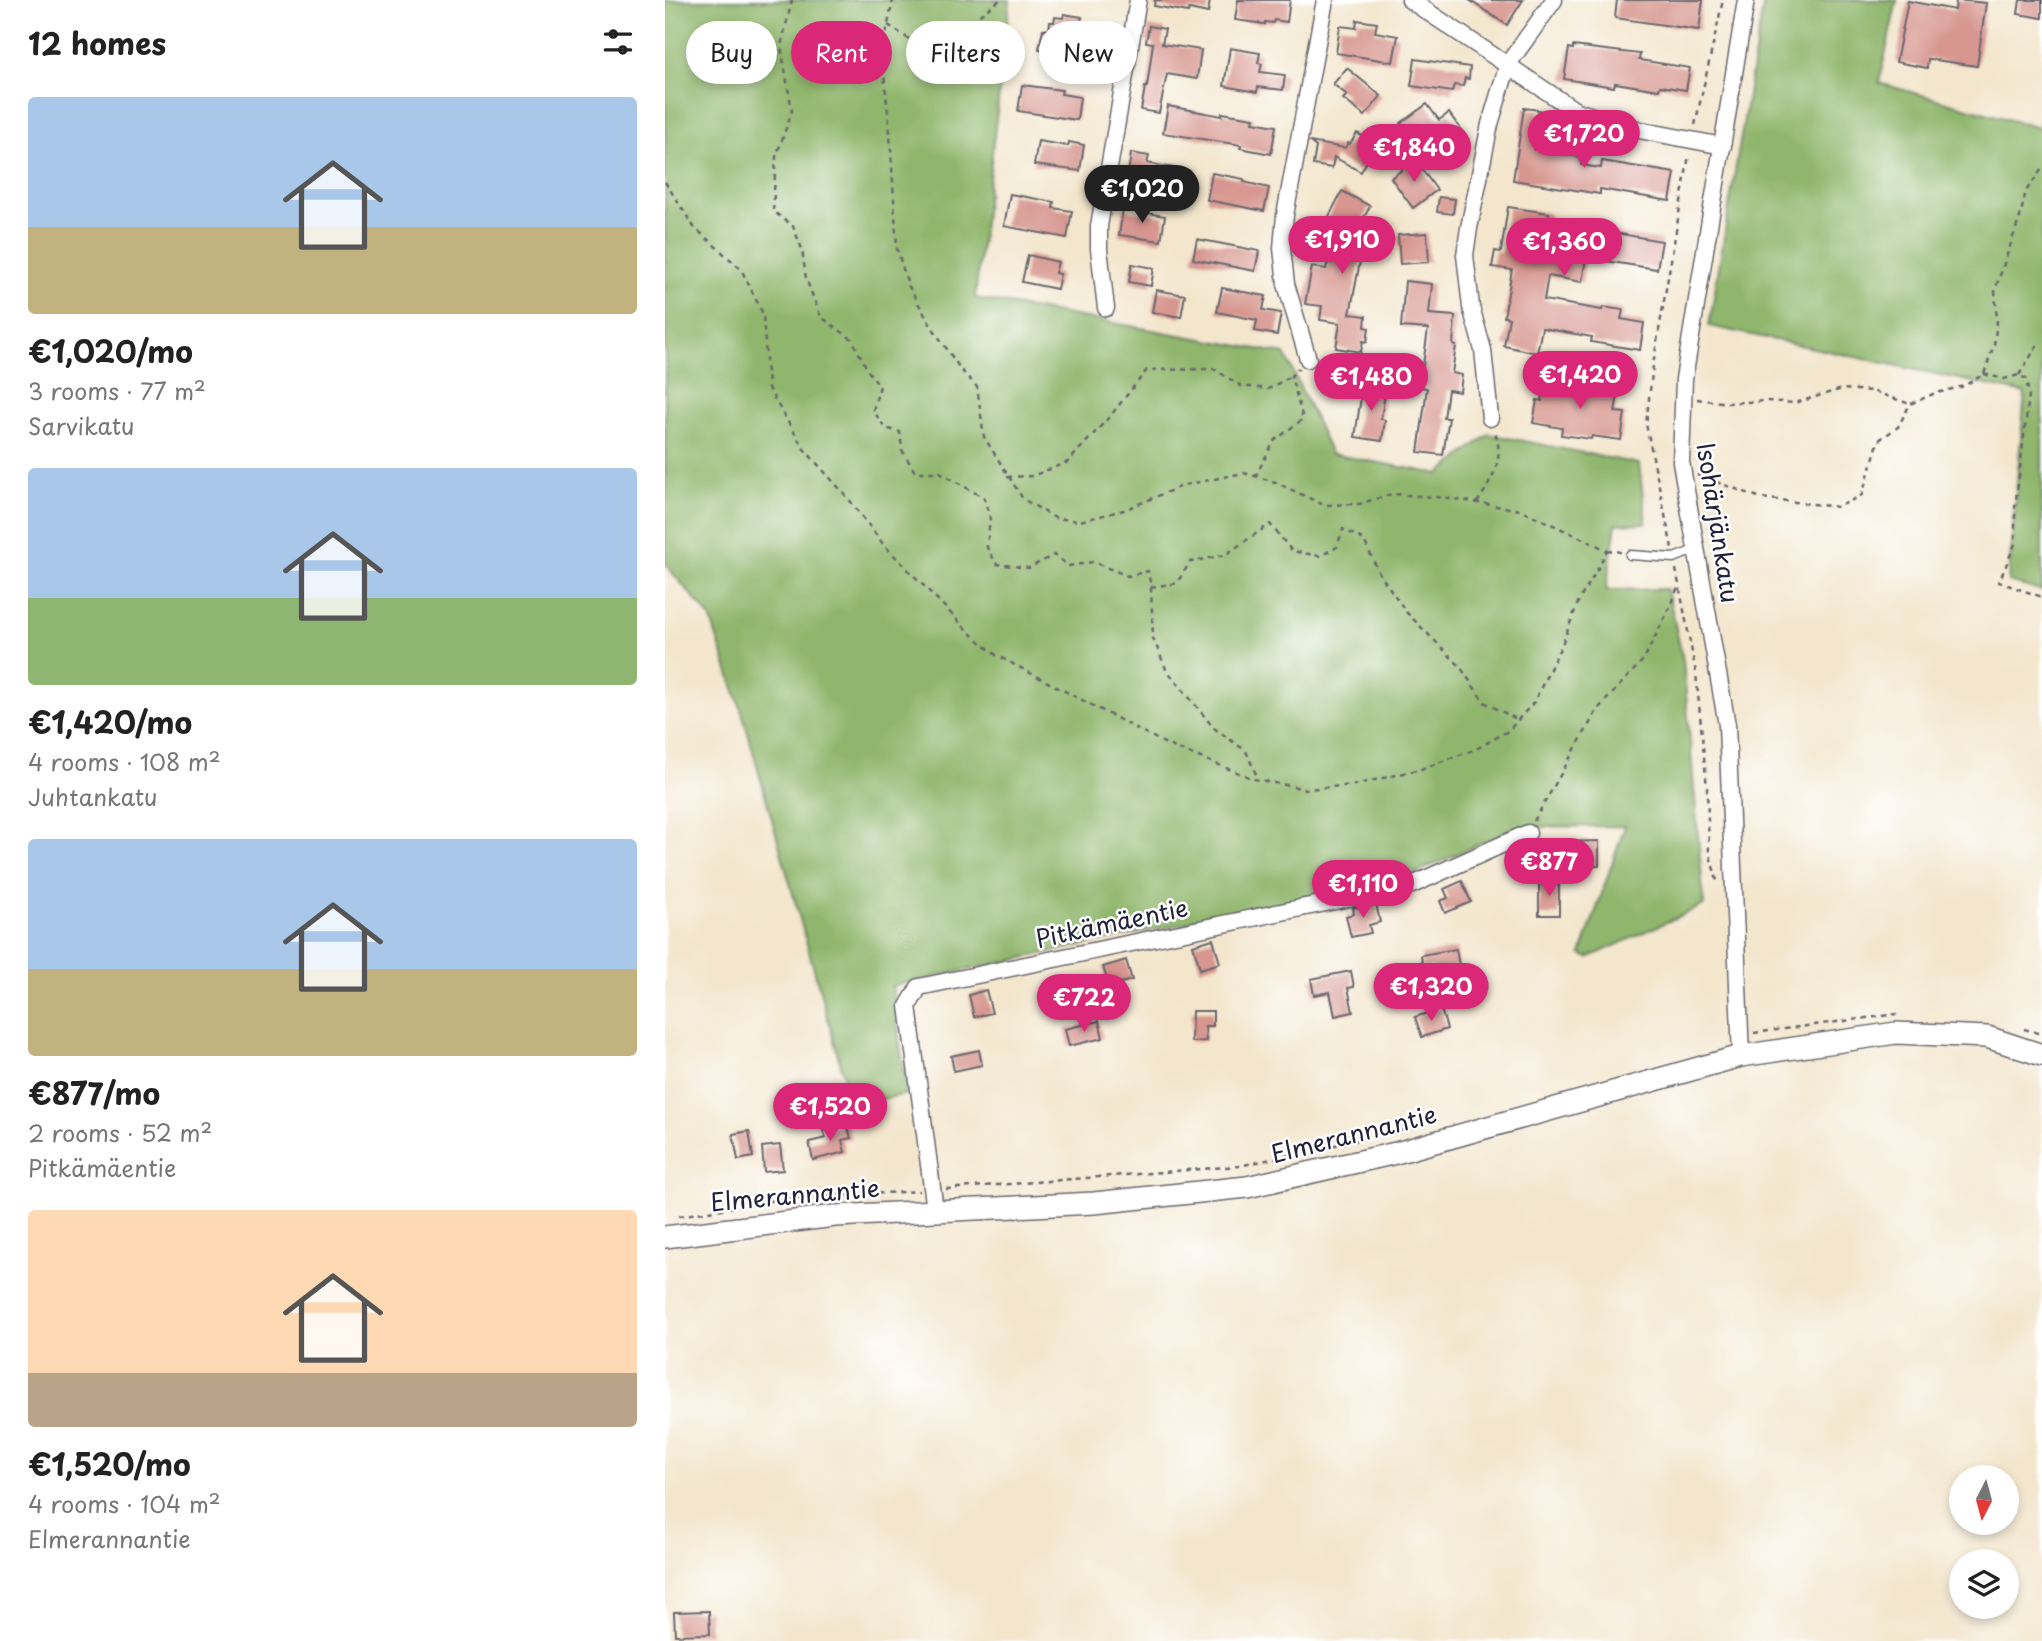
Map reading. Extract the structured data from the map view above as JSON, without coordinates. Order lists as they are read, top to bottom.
{
  "streets": {
    "street": ["Isohärjänkatu", "Pitkämäentie", "Elmerannantie"]
  },
  "crossings": [
    ["Isohärjänkatu", "Elmerannantie"],
    ["Pitkämäentie", "Elmerannantie"]
  ],
  "north": "bottom",
  "page": {
    "heading": "12 homes",
    "chip": [
      "Buy",
      "Rent",
      "Filters",
      "New"
    ],
    "list": [
      {
        "name": "€1,020/mo",
        "note": "3 rooms · 77 m² · Sarvikatu"
      },
      {
        "name": "€1,420/mo",
        "note": "4 rooms · 108 m² · Juhtankatu"
      },
      {
        "name": "€877/mo",
        "note": "2 rooms · 52 m² · Pitkämäentie"
      },
      {
        "name": "€1,520/mo",
        "note": "4 rooms · 104 m² · Elmerannantie"
      }
    ],
    "price": [
      "€1,720",
      "€1,840",
      "€1,020",
      "€1,910",
      "€1,360",
      "€1,420",
      "€1,480",
      "€877",
      "€1,110",
      "€1,320",
      "€722",
      "€1,520"
    ]
  }
}
